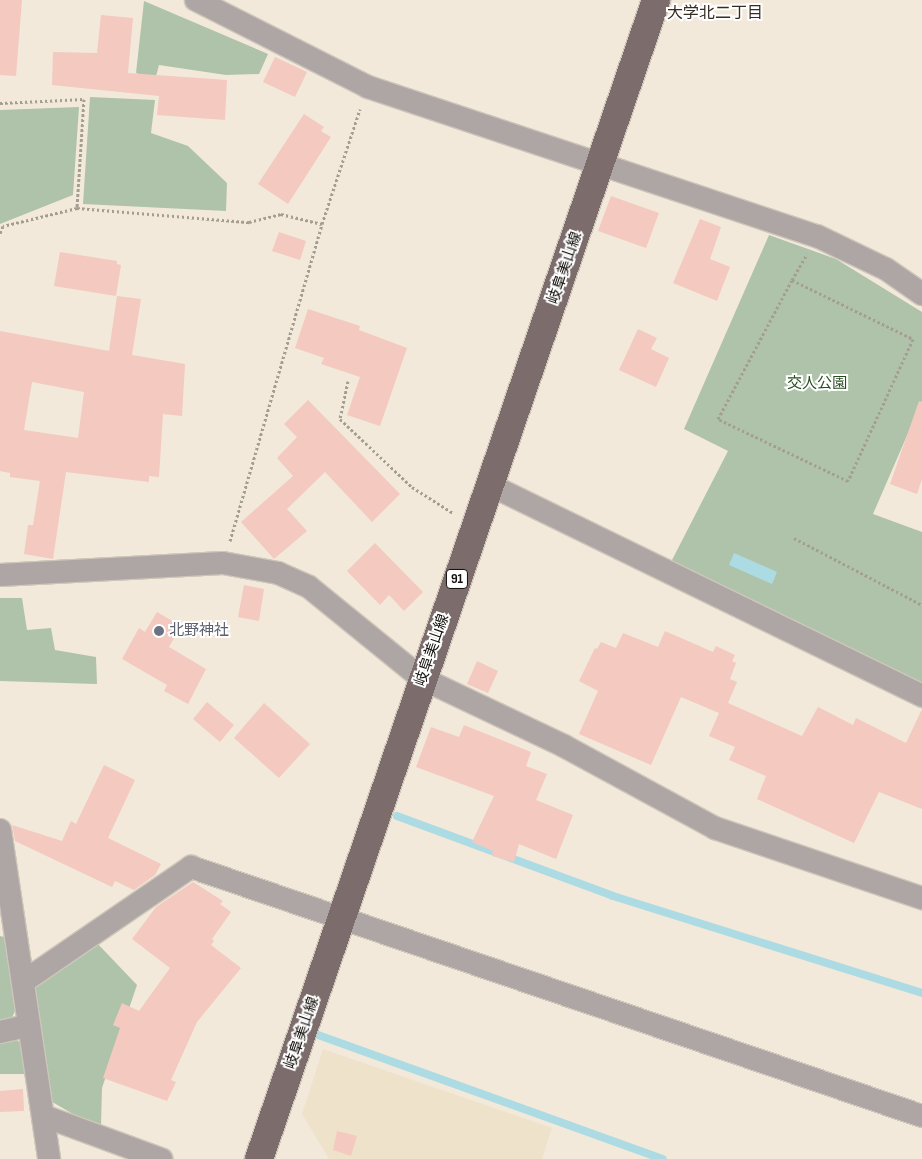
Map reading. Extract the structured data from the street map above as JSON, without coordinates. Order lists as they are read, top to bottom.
{
  "streets": {
    "main road": ["岐阜美山線", "91"]
  },
  "districts": ["大学北二丁目"],
  "parks": ["交人公園"],
  "places": ["北野神社"]
}
